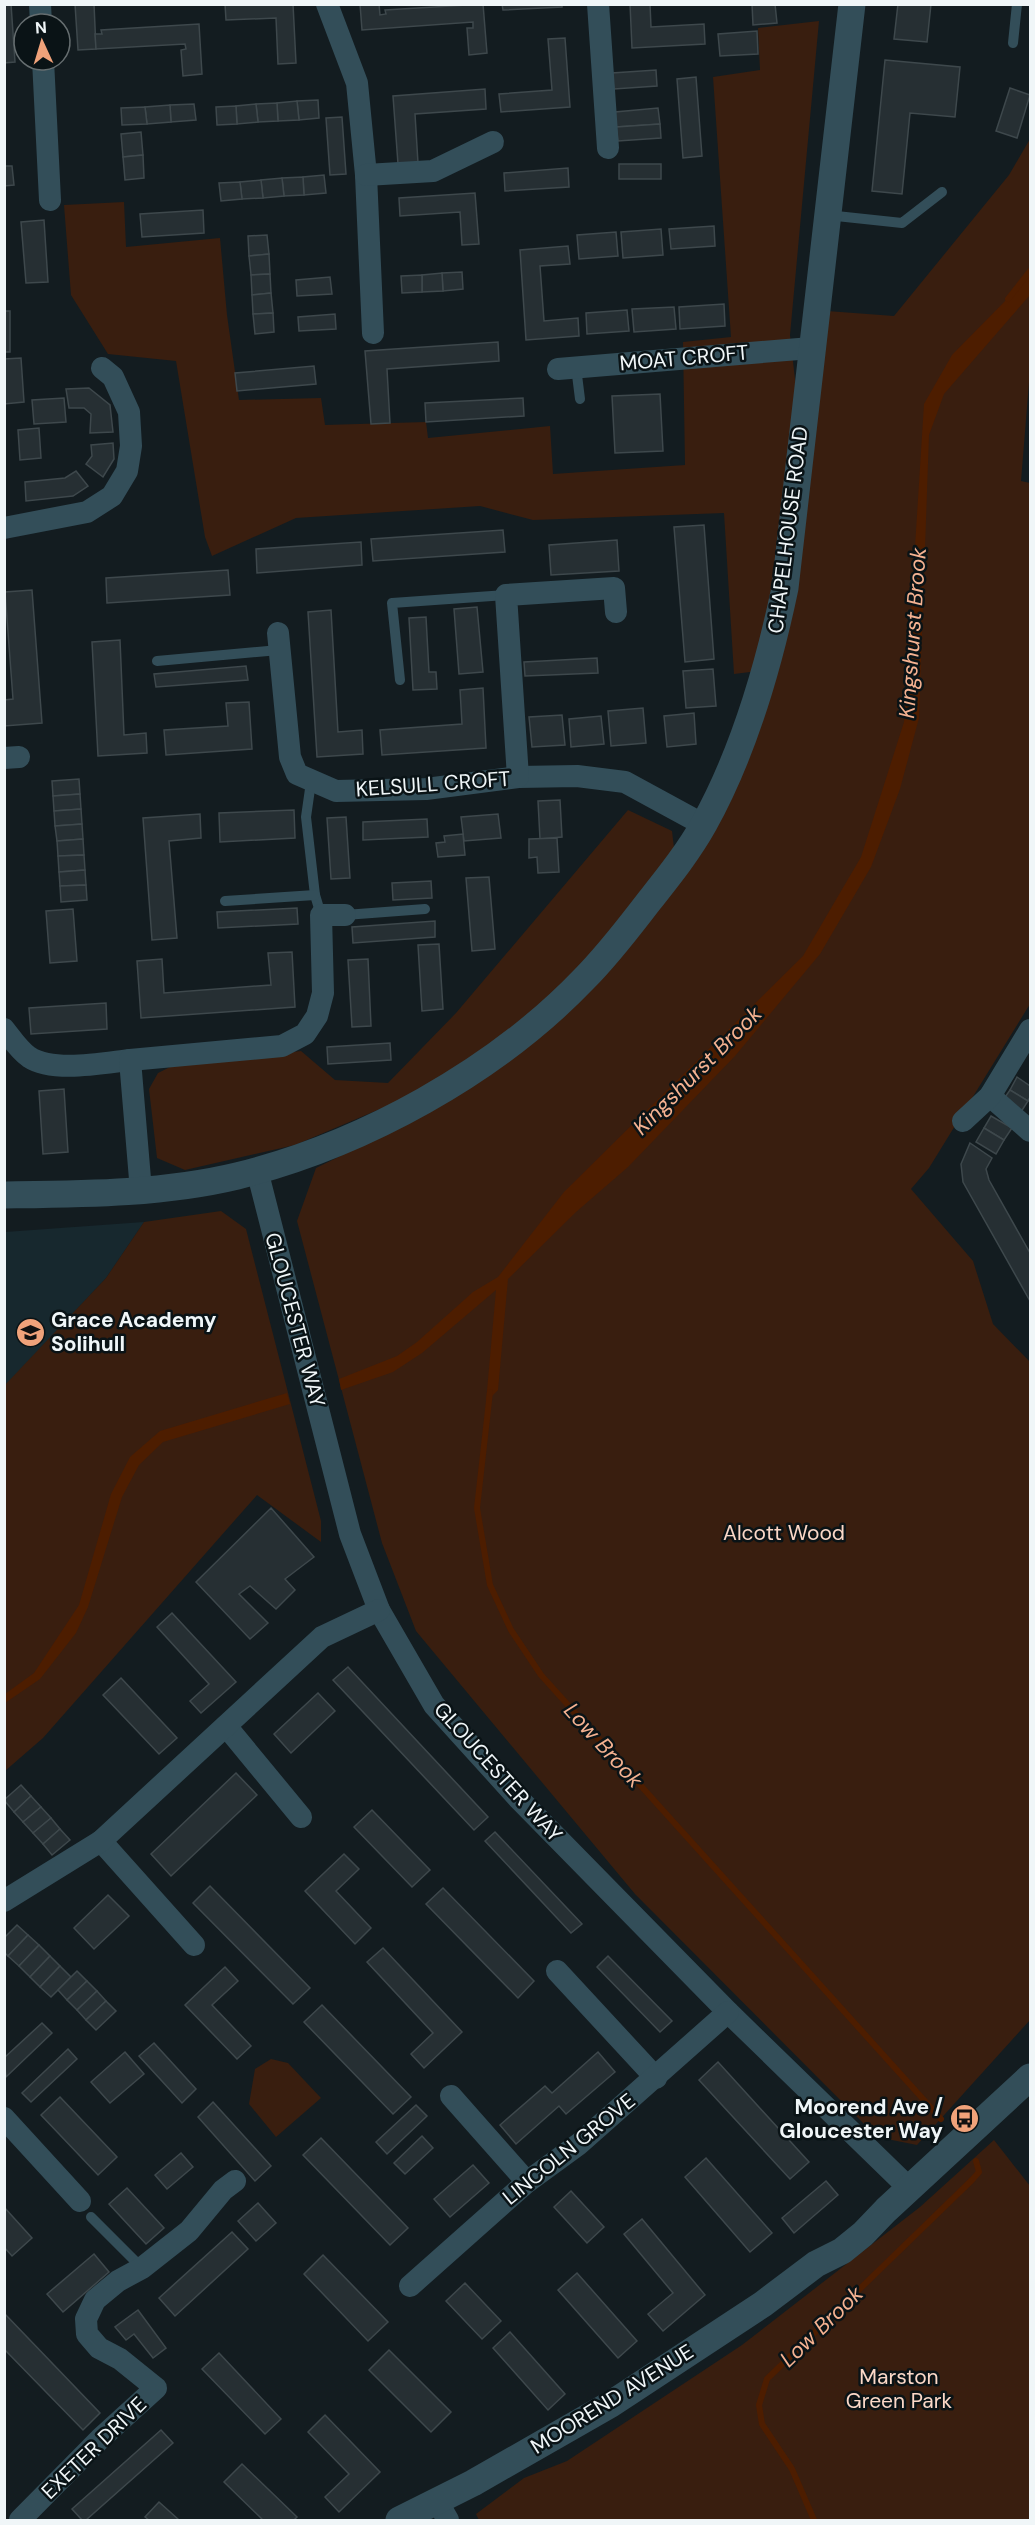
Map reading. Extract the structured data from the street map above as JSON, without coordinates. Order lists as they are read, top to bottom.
{
  "streets": {
    "street": [
      "MOAT CROFT",
      "CHAPELHOUSE ROAD",
      "KELSULL CROFT",
      "GLOUCESTER WAY",
      "LINCOLN GROVE",
      "MOOREND AVENUE",
      "EXETER DRIVE"
    ]
  },
  "crossings": [
    ["MOAT CROFT", "CHAPELHOUSE ROAD"],
    ["CHAPELHOUSE ROAD", "KELSULL CROFT"],
    ["CHAPELHOUSE ROAD", "GLOUCESTER WAY"],
    ["GLOUCESTER WAY", "LINCOLN GROVE"],
    ["GLOUCESTER WAY", "MOOREND AVENUE"]
  ],
  "water": ["Kingshurst Brook", "Low Brook"],
  "parks": ["Alcott Wood", "Marston Green Park"],
  "places": {
    "school or university": ["Grace Academy Solihull"],
    "bus stop": ["Moorend Ave / Gloucester Way"]
  },
  "north": "top"
}
